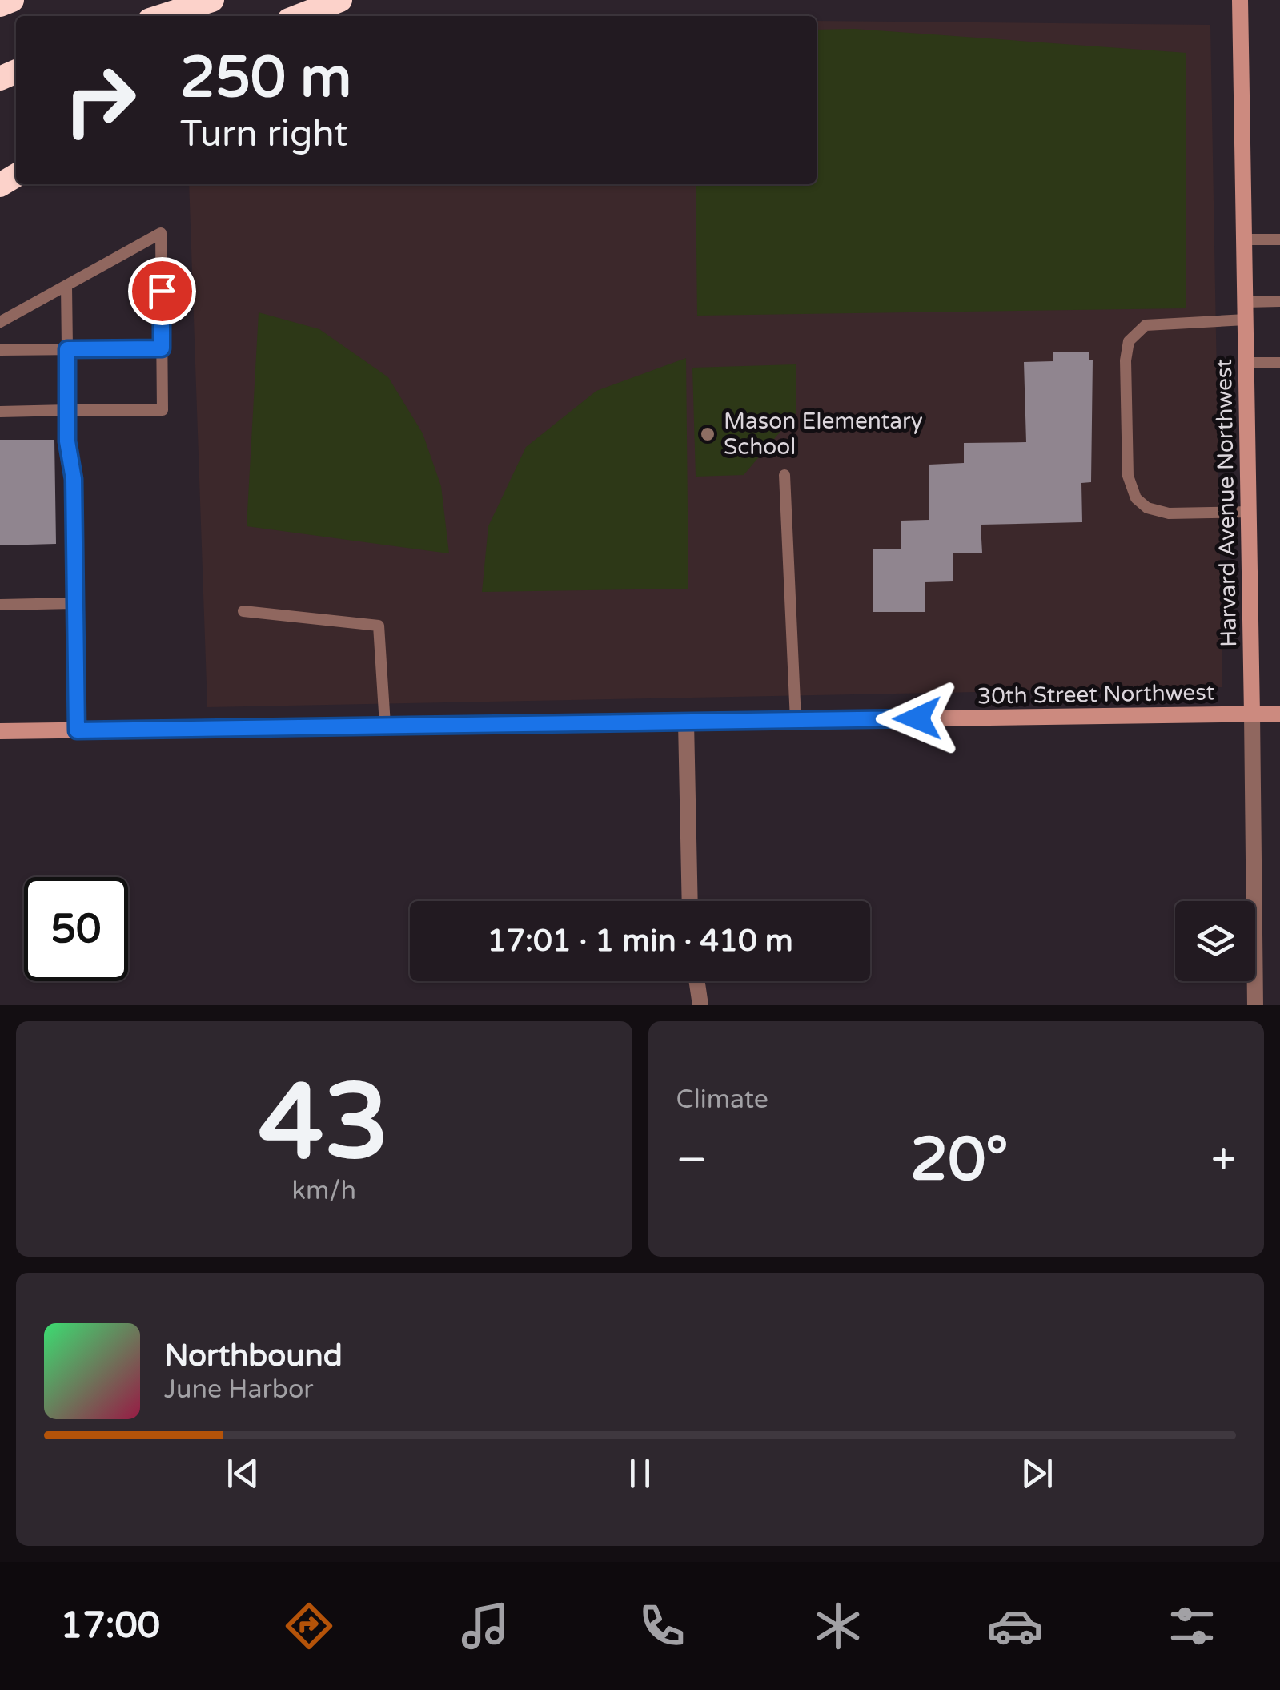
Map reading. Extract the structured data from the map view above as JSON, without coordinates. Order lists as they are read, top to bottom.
{
  "streets": {
    "main road": ["Harvard Avenue Northwest", "30th Street Northwest"]
  },
  "crossings": [
    ["Harvard Avenue Northwest", "30th Street Northwest"]
  ],
  "places": ["Mason Elementary School"],
  "page": {
    "turn": ["250 m", "Turn right"],
    "limit": "50",
    "trip": "17:01 · 1 min · 410 m",
    "tile": [
      ["43", "km/h"],
      "Climate"
    ],
    "heat": ["−", "20°", "+"],
    "song": ["Northbound", "June Harbor"],
    "tabs": "17:00"
  }
}
